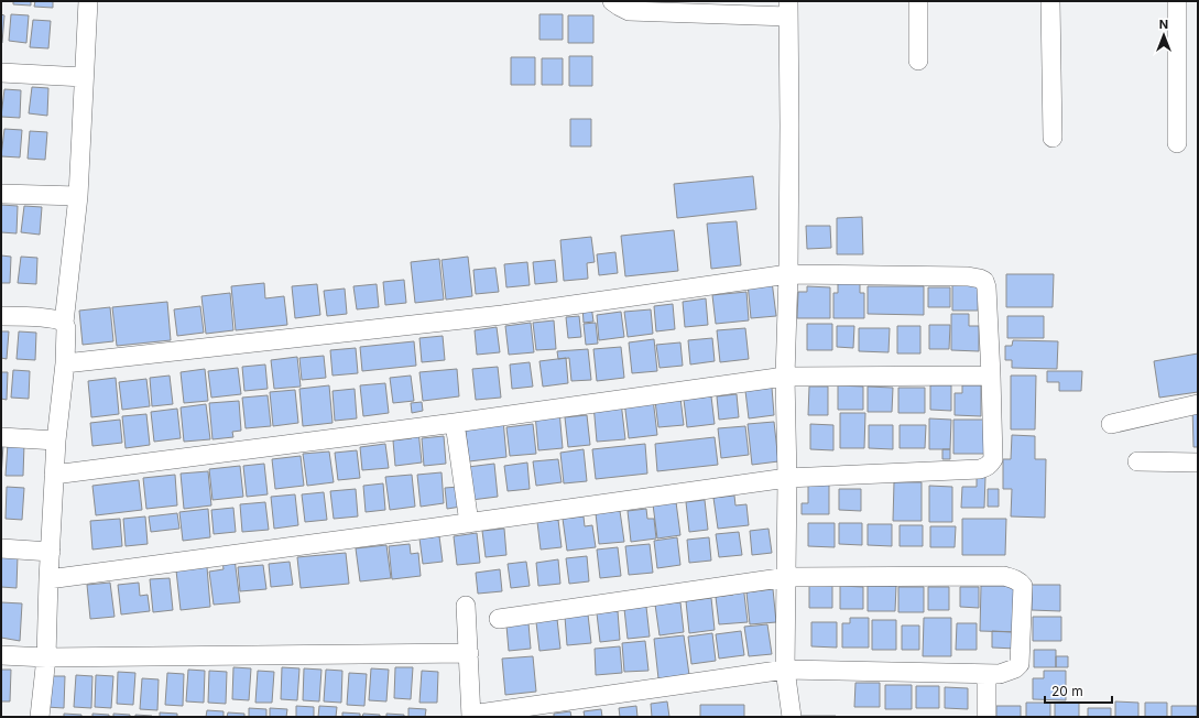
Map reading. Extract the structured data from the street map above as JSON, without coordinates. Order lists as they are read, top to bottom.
{
  "scale_bar": "20 m",
  "north": "top"
}
